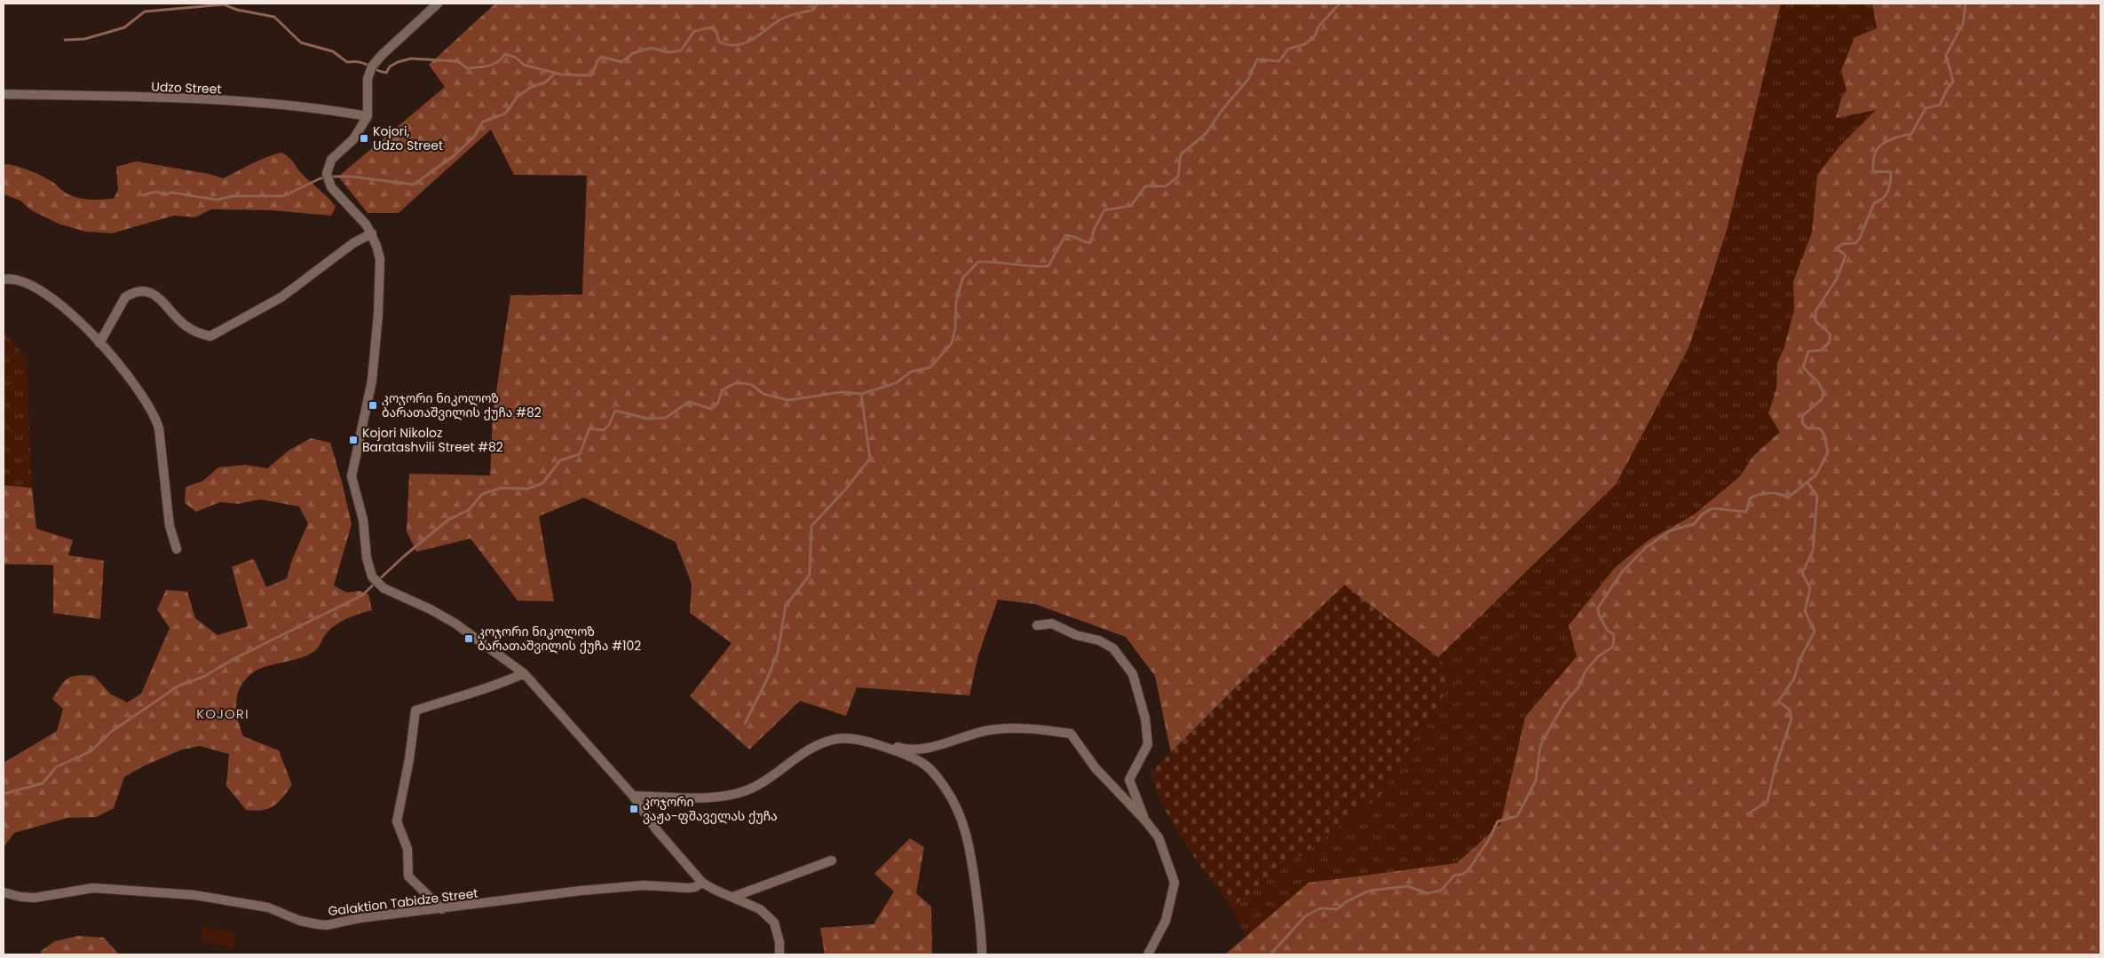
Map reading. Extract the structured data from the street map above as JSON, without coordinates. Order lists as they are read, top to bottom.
{
  "streets": {
    "street": ["Udzo Street", "Galaktion Tabidze Street"]
  },
  "districts": ["KOJORI"],
  "places": {
    "transit": [
      "Kojori, Udzo Street",
      "კოჯორი ნიკოლოზ ბარათაშვილის ქუჩა #82",
      "Kojori Nikoloz Baratashvili Street #82",
      "კოჯორი ნიკოლოზ ბარათაშვილის ქუჩა #102",
      "კოჯორი ვაჟა-ფშაველას ქუჩა"
    ]
  }
}
